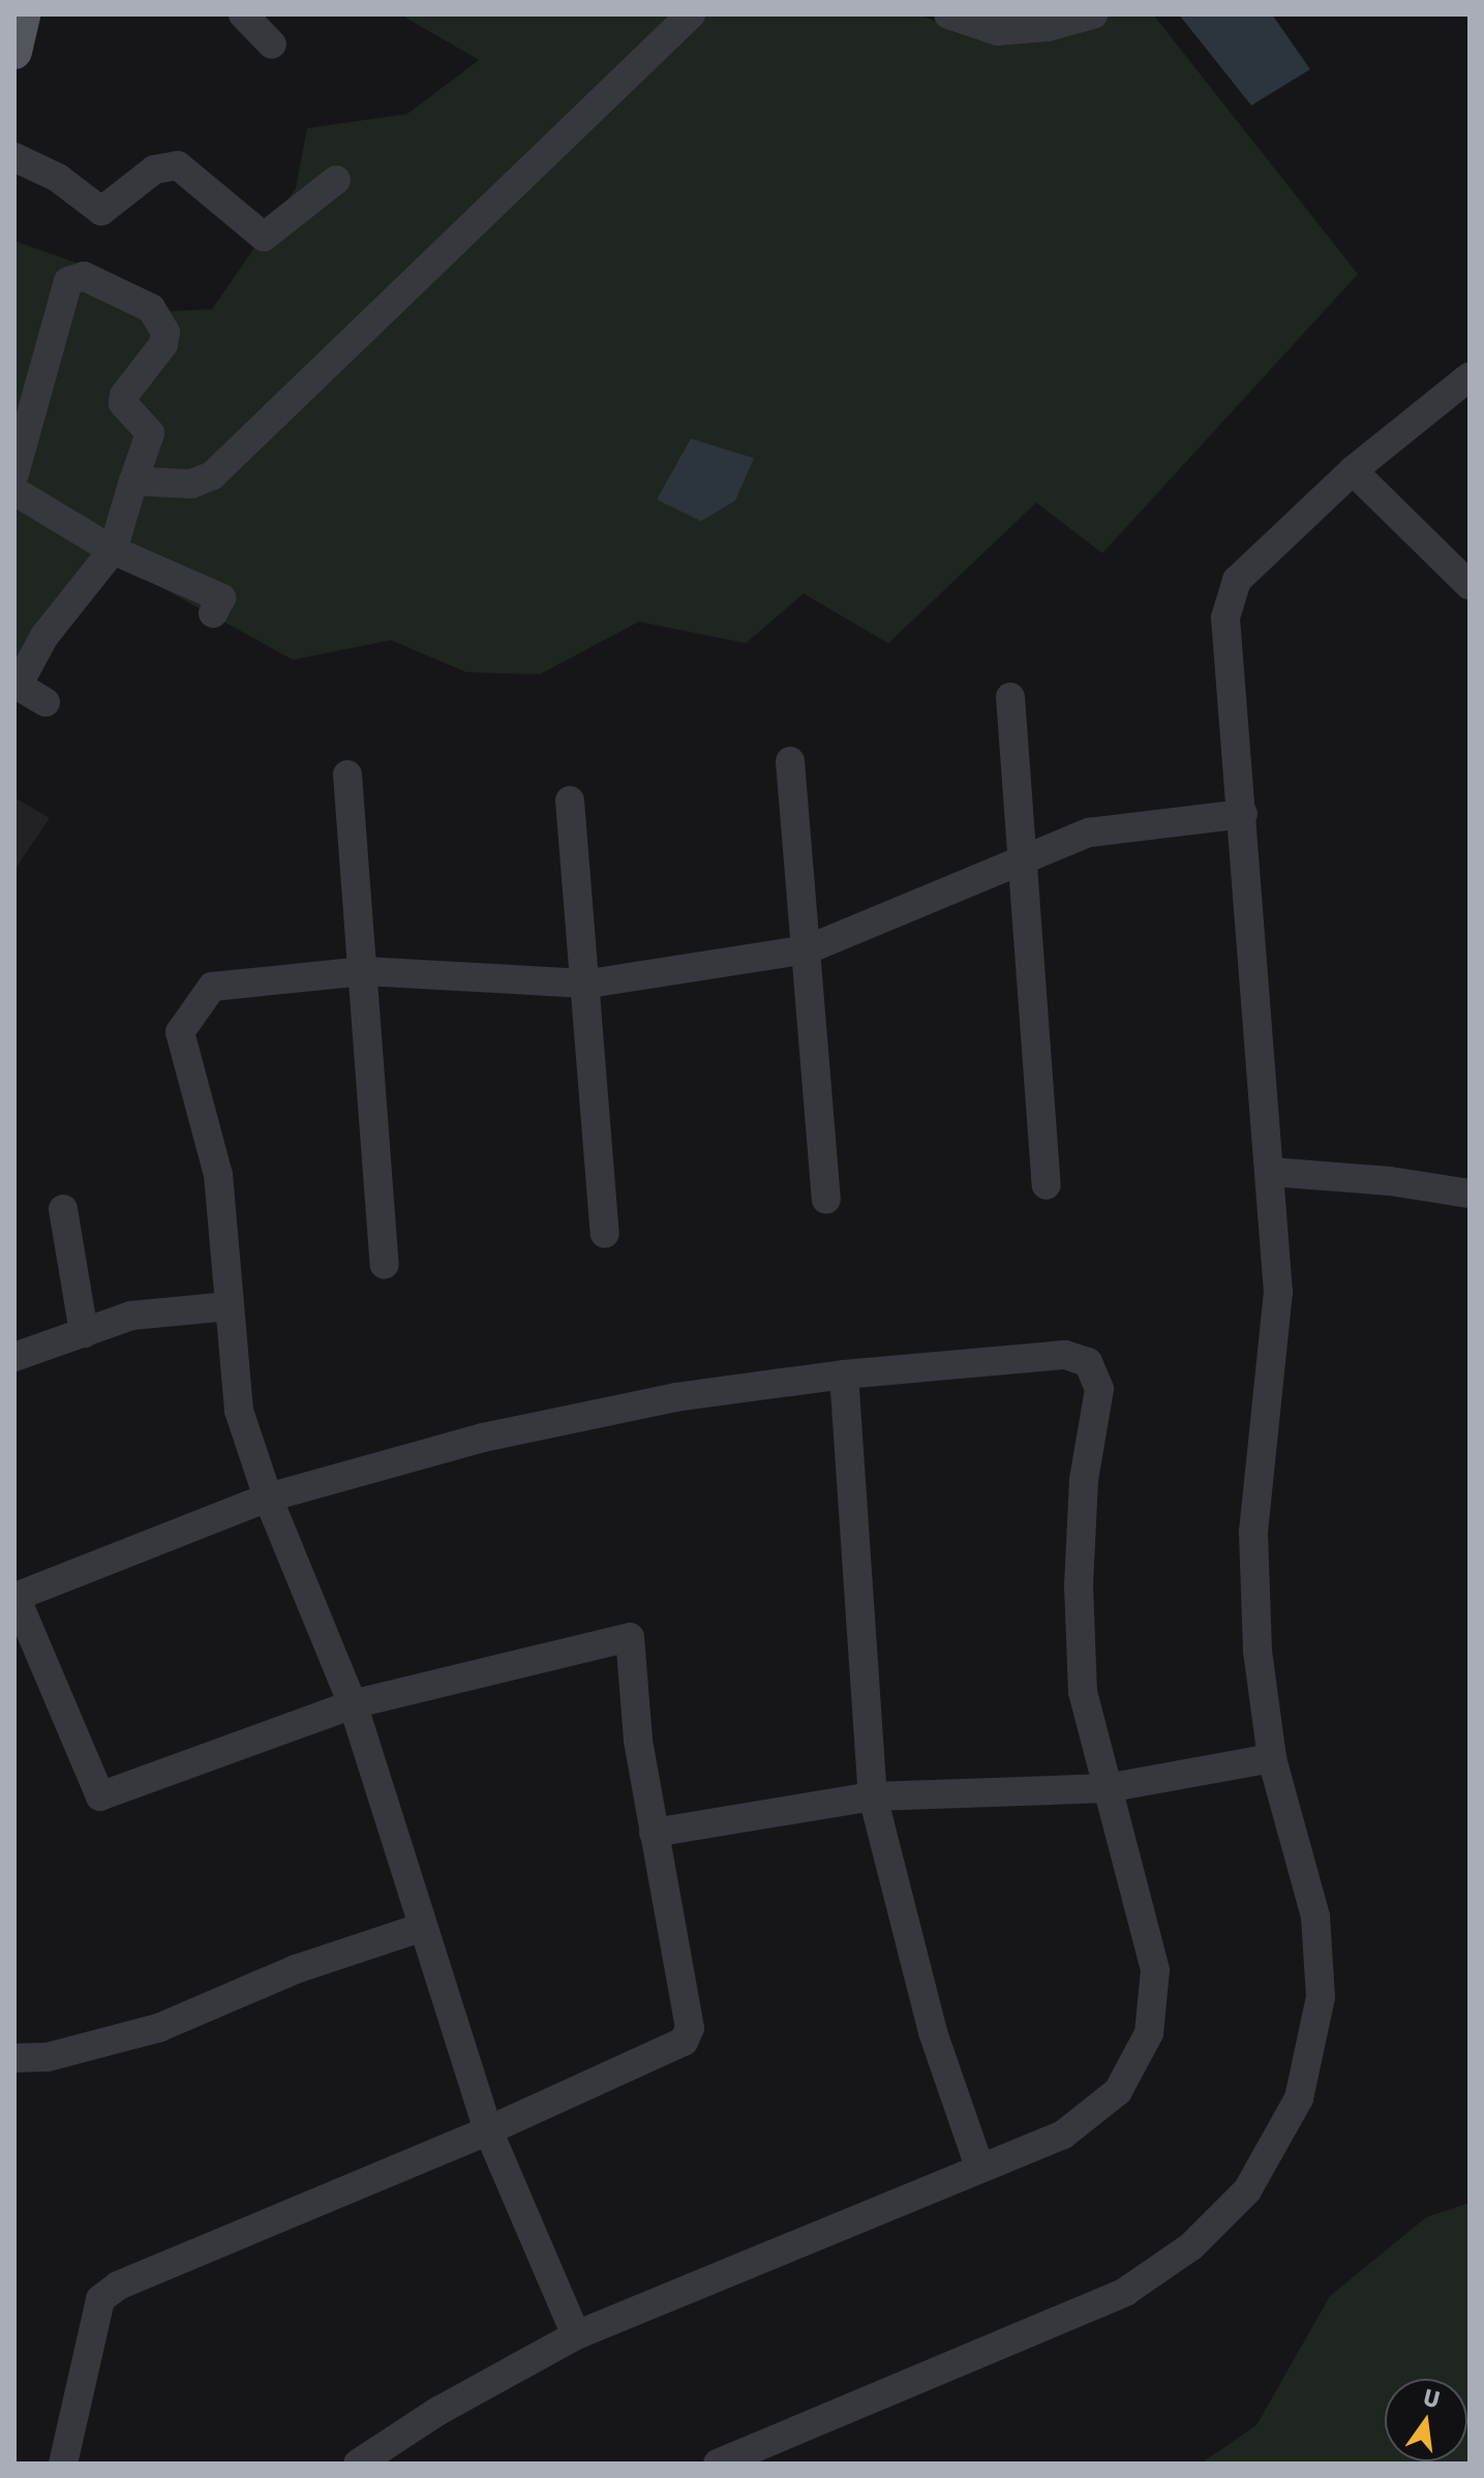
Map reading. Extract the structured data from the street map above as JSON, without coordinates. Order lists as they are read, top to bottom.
{
  "north": "top"
}
